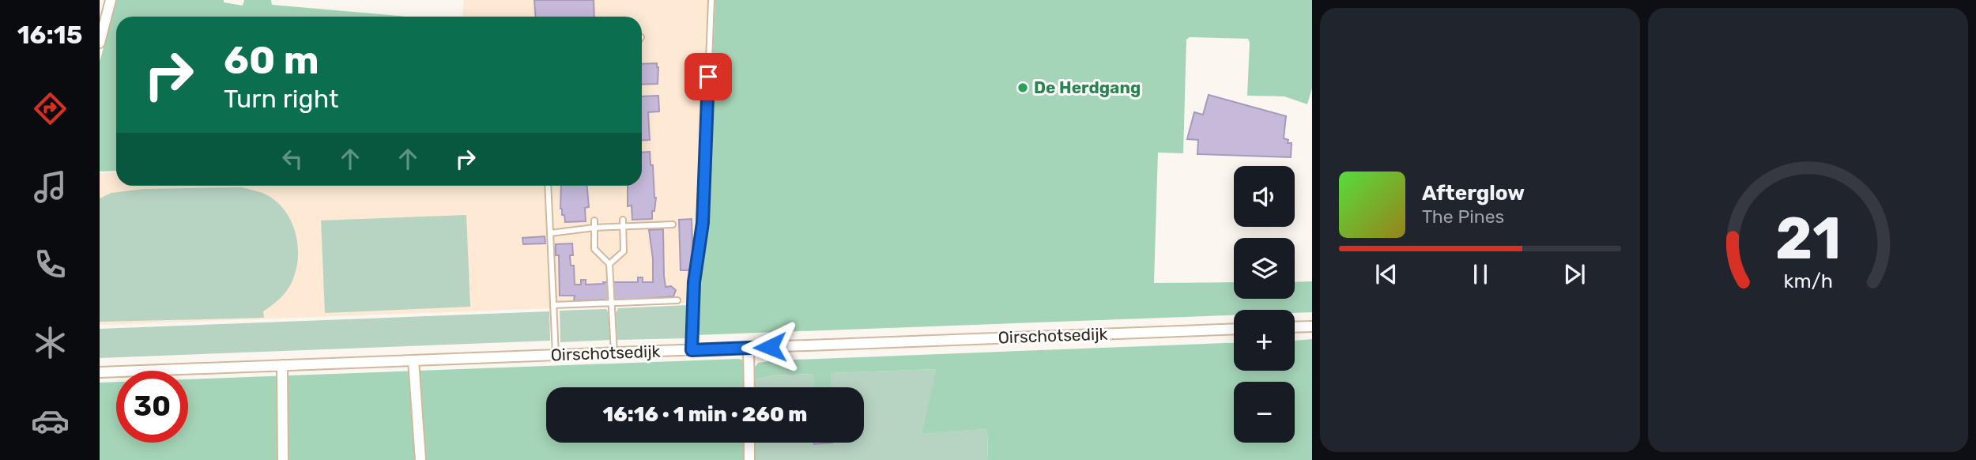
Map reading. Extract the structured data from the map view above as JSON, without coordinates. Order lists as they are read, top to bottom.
{
  "streets": {
    "street": ["Oirschotsedijk"]
  },
  "places": ["De Herdgang"],
  "page": {
    "tabs": "16:15",
    "turn": ["60 m", "Turn right"],
    "map_buttons": ["+", "−"],
    "song": ["Afterglow", "The Pines"],
    "limit": "30",
    "trip": "16:16 · 1 min · 260 m",
    "gauge": ["21", "km/h"]
  }
}
